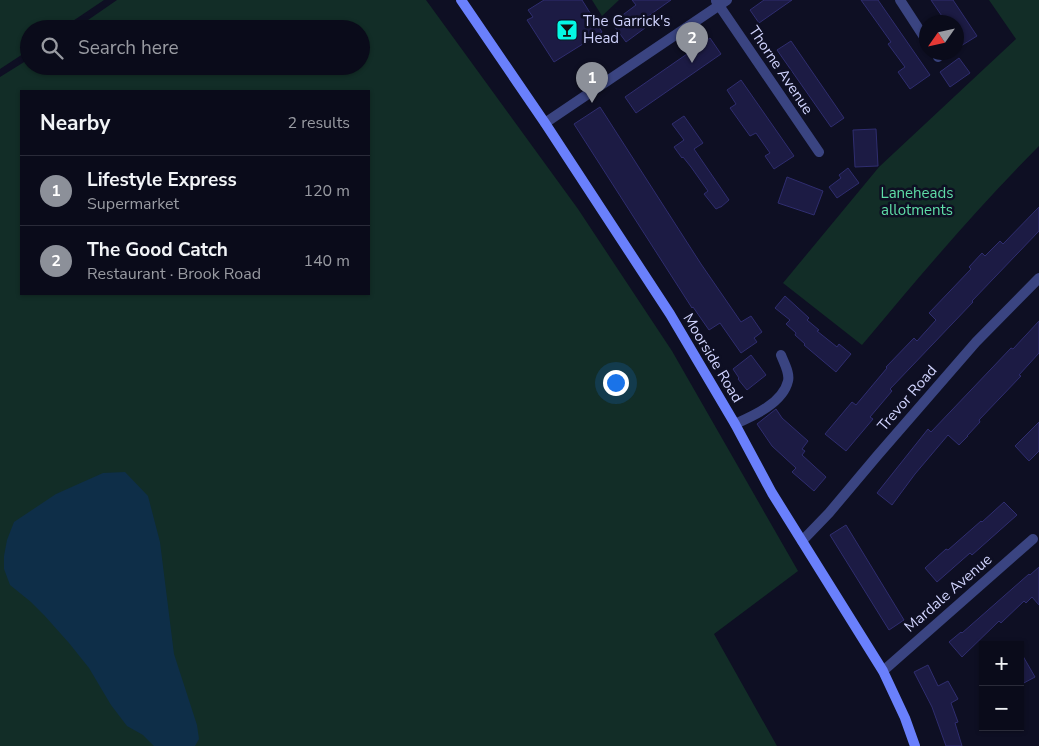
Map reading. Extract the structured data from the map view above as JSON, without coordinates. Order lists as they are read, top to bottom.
{
  "streets": {
    "street": [
      "Thorne Avenue",
      "Moorside Road",
      "Trevor Road",
      "Mardale Avenue"
    ]
  },
  "crossings": [
    ["Moorside Road", "Trevor Road"],
    ["Moorside Road", "Mardale Avenue"]
  ],
  "parks": ["Laneheads allotments"],
  "places": {
    "bar": ["The Garrick's Head"]
  },
  "north": "bottom left",
  "page": {
    "search": "Search here",
    "pins": ["2", "1"],
    "heading": ["Nearby", "2 results"],
    "list": [
      {
        "mark": "1",
        "name": "Lifestyle Express",
        "note": "Supermarket",
        "value": "120 m"
      },
      {
        "mark": "2",
        "name": "The Good Catch",
        "note": "Restaurant · Brook Road",
        "value": "140 m"
      }
    ],
    "map_buttons": ["+", "−"]
  }
}
